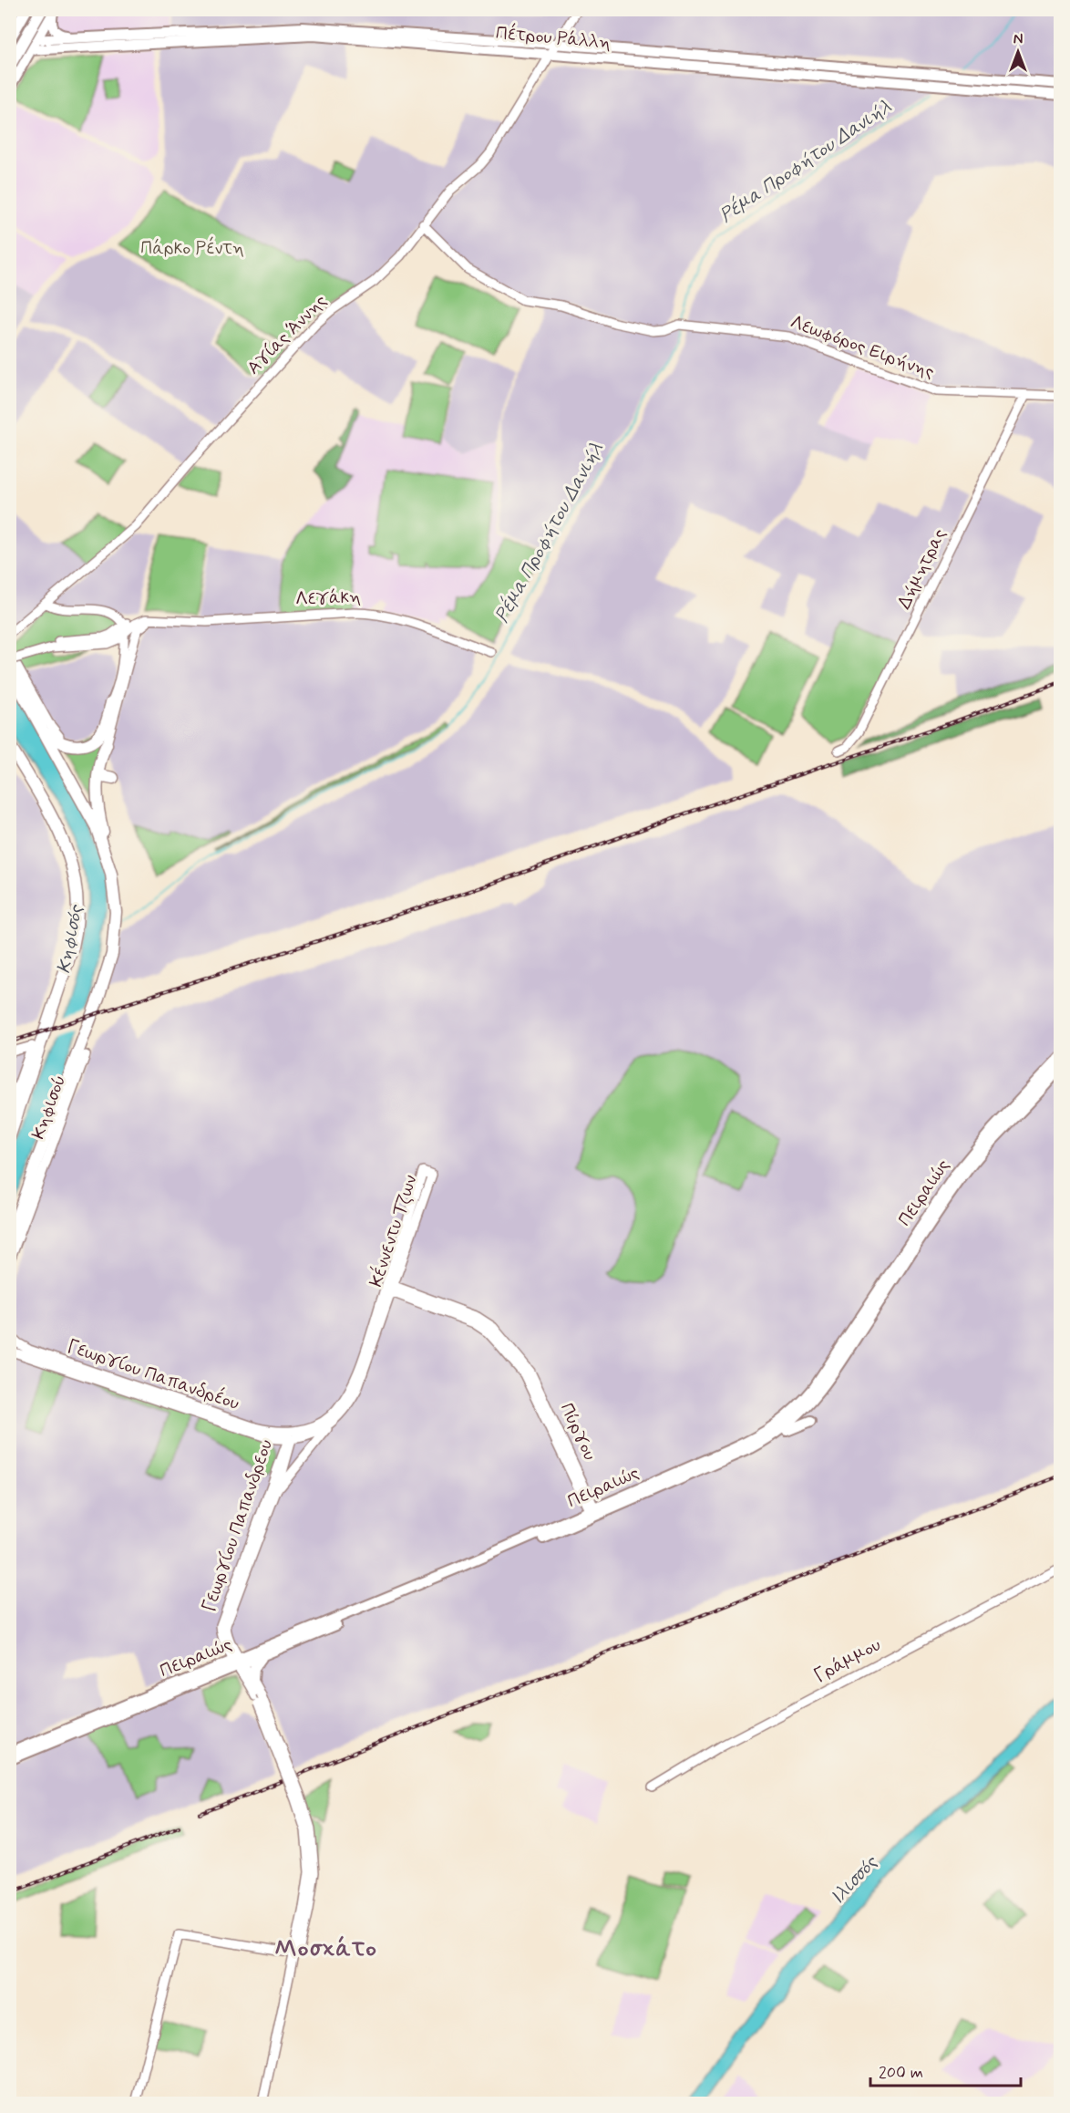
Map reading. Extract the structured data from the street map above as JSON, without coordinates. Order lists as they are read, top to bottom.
{
  "streets": {
    "main road": ["Πέτρου Ράλλη", "Πειραιώς"],
    "street": [
      "Αγίας Άννης",
      "Λεωφόρος Ειρήνης",
      "Δήμητρας",
      "Λεγάκη",
      "Κηφισού",
      "Κέννεντυ Τζων",
      "Γεωργίου Παπανδρέου",
      "Πύργου",
      "Γεωργίου Παπανδρεου",
      "Γράμμου"
    ]
  },
  "crossings": [
    ["Πέτρου Ράλλη", "Αγίας Άννης"],
    ["Αγίας Άννης", "Λεωφόρος Ειρήνης"],
    ["Λεωφόρος Ειρήνης", "Δήμητρας"],
    ["Πειραιώς", "Πύργου"],
    ["Πειραιώς", "Γεωργίου Παπανδρεου"],
    ["Κέννεντυ Τζων", "Γεωργίου Παπανδρέου"],
    ["Κέννεντυ Τζων", "Πύργου"],
    ["Κέννεντυ Τζων", "Γεωργίου Παπανδρεου"],
    ["Γεωργίου Παπανδρέου", "Γεωργίου Παπανδρεου"]
  ],
  "districts": ["Μοσχάτο"],
  "water": ["Ρέμα Προφήτου Δανιήλ", "Κηφισός", "Ιλισσός"],
  "parks": ["Πάρκο Ρέντη"],
  "scale_bar": "200 m",
  "north": "top"
}
